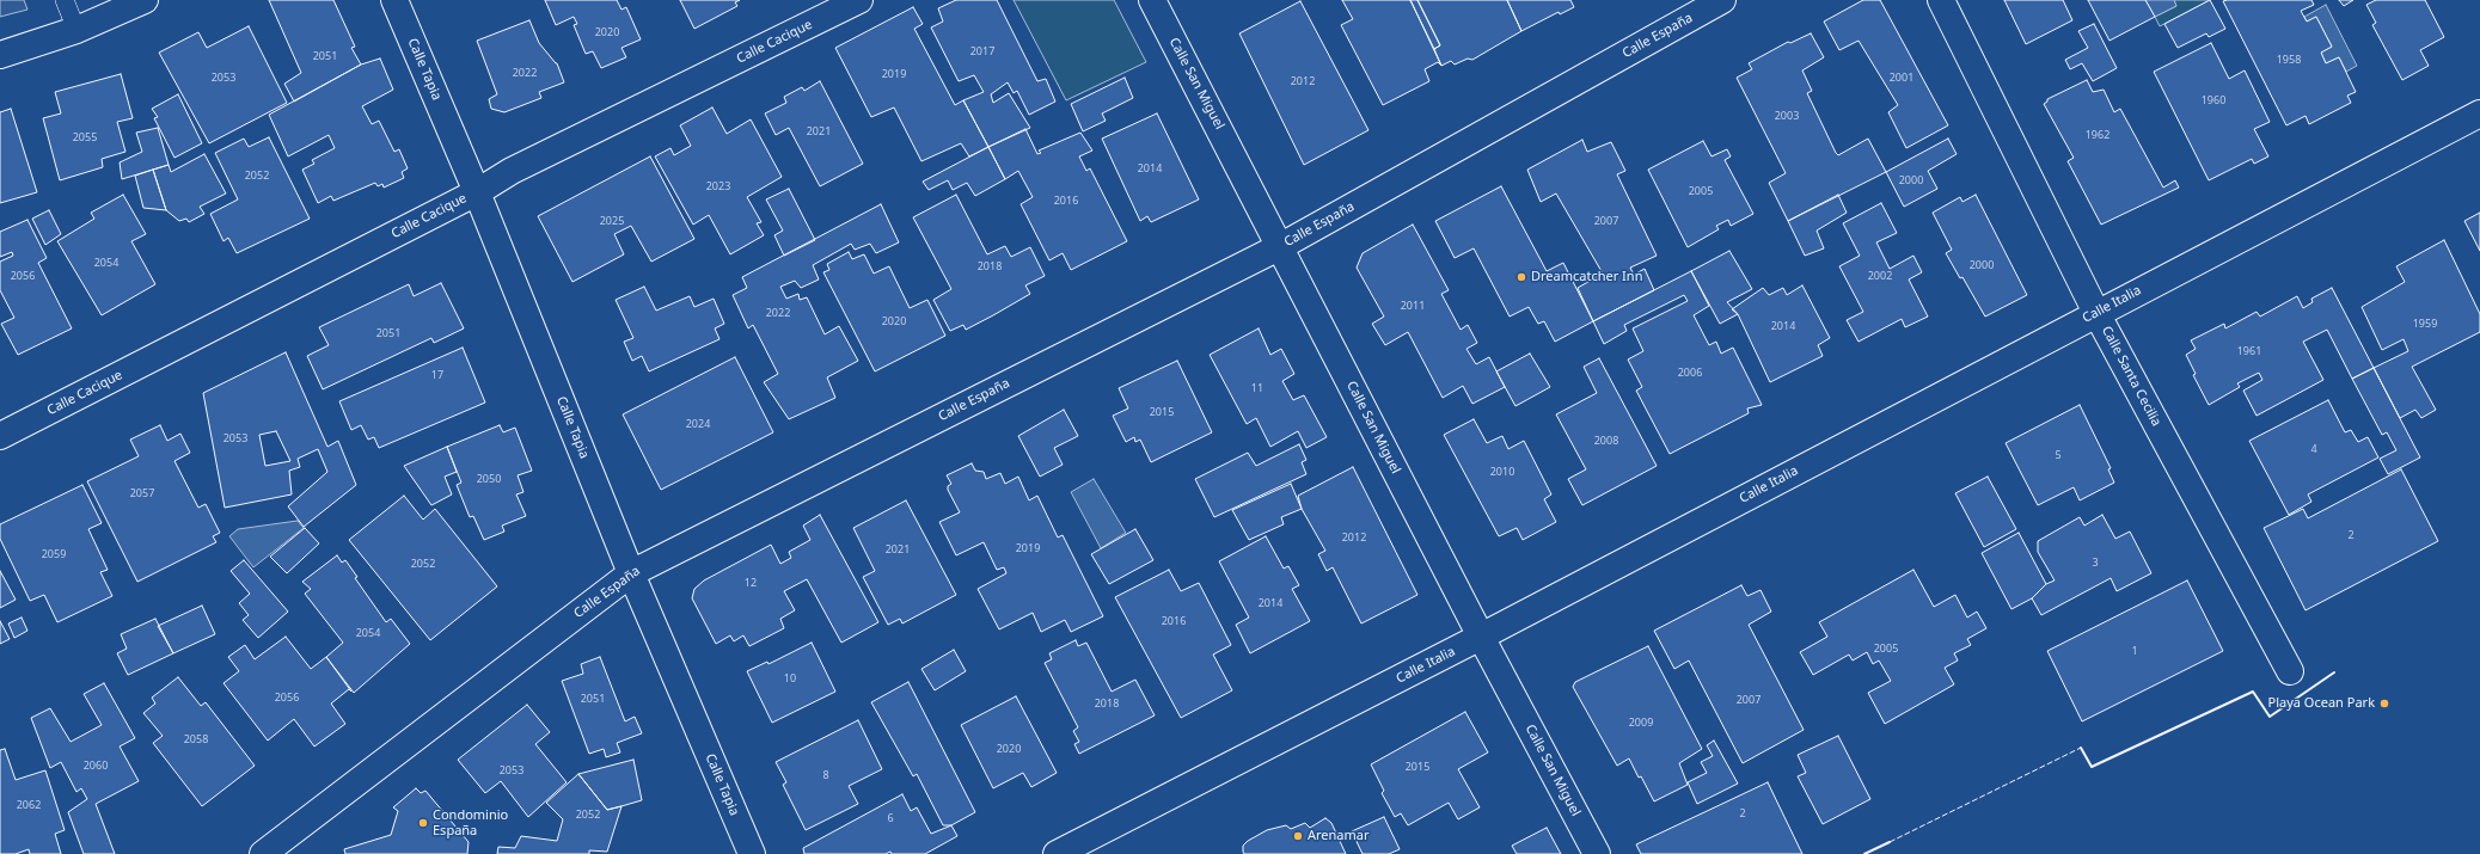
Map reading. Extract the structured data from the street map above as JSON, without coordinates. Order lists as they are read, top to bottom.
{
  "streets": {
    "street": [
      "Calle España",
      "Calle Cacique",
      "Calle Tapia",
      "Calle San Miguel",
      "Calle Italia",
      "Calle Santa Cecilia"
    ]
  },
  "crossings": [
    ["Calle España", "Calle Tapia"],
    ["Calle España", "Calle San Miguel"],
    ["Calle Cacique", "Calle Tapia"],
    ["Calle San Miguel", "Calle Italia"],
    ["Calle Italia", "Calle Santa Cecilia"]
  ],
  "places": [
    "Dreamcatcher Inn",
    "Playa Ocean Park",
    "Condominio España",
    "Arenamar"
  ],
  "house_numbers": [
    "2020",
    "2017",
    "2051",
    "1958",
    "2022",
    "2019",
    "2053",
    "2001",
    "2012",
    "1960",
    "2003",
    "2021",
    "1962",
    "2055",
    "2014",
    "2052",
    "2000",
    "2023",
    "2005",
    "2016",
    "2025",
    "2007",
    "2054",
    "2000",
    "2018",
    "2056",
    "2002",
    "2011",
    "2022",
    "2020",
    "1959",
    "2014",
    "2051",
    "1961",
    "2006",
    "17",
    "11",
    "2015",
    "2024",
    "2053",
    "2008",
    "4",
    "5",
    "2010",
    "2050",
    "2057",
    "2",
    "2012",
    "2019",
    "2021",
    "2059",
    "3",
    "2052",
    "12",
    "2014",
    "2016",
    "2054",
    "2005",
    "1",
    "10",
    "2056",
    "2051",
    "2007",
    "2018",
    "2009",
    "2058",
    "2020",
    "2060",
    "2015",
    "2053",
    "8",
    "2062",
    "2",
    "2052",
    "6"
  ]
}
